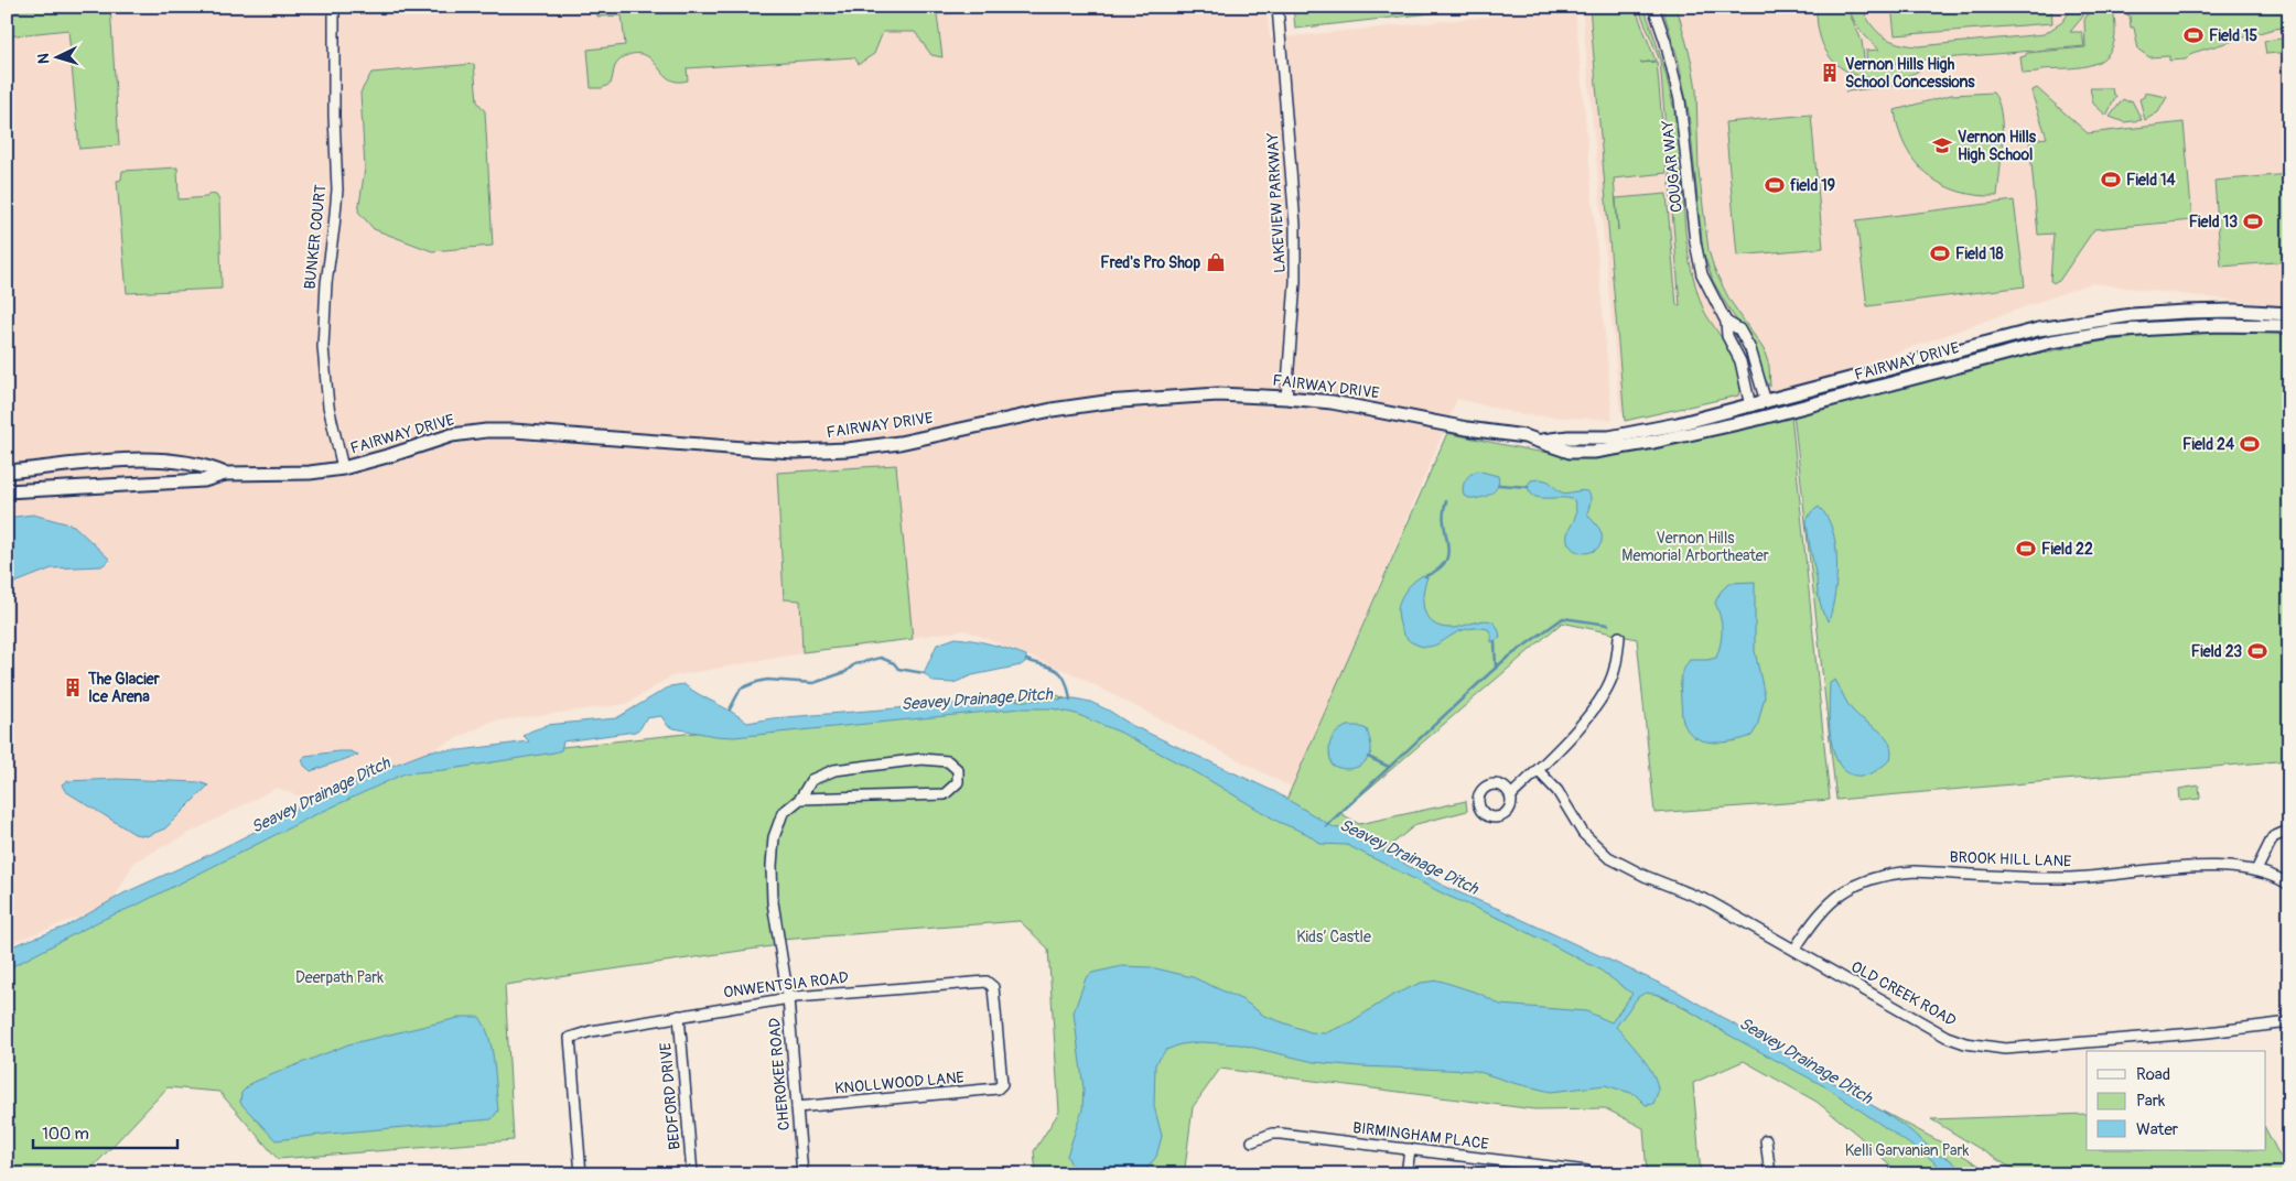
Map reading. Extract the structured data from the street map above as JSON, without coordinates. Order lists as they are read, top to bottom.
{
  "streets": {
    "main road": ["FAIRWAY DRIVE"],
    "street": [
      "COUGAR WAY",
      "LAKEVIEW PARKWAY",
      "BUNKER COURT",
      "BROOK HILL LANE",
      "ONWENTSIA ROAD",
      "OLD CREEK ROAD",
      "CHEROKEE ROAD",
      "KNOLLWOOD LANE",
      "BEDFORD DRIVE",
      "BIRMINGHAM PLACE"
    ]
  },
  "crossings": [
    ["COUGAR WAY", "FAIRWAY DRIVE"],
    ["LAKEVIEW PARKWAY", "FAIRWAY DRIVE"],
    ["BUNKER COURT", "FAIRWAY DRIVE"],
    ["BROOK HILL LANE", "OLD CREEK ROAD"],
    ["ONWENTSIA ROAD", "CHEROKEE ROAD"],
    ["ONWENTSIA ROAD", "KNOLLWOOD LANE"],
    ["ONWENTSIA ROAD", "BEDFORD DRIVE"],
    ["CHEROKEE ROAD", "KNOLLWOOD LANE"]
  ],
  "water": ["Seavey Drainage Ditch"],
  "parks": [
    "Vernon Hills Memorial Arbortheater",
    "Kids’ Castle",
    "Deerpath Park",
    "Kelli Garvanian Park"
  ],
  "places": {
    "sports": [
      "Field 15",
      "Field 14",
      "field 19",
      "Field 13",
      "Field 18",
      "Field 24",
      "Field 22",
      "Field 23"
    ],
    "building": ["Vernon Hills High School Concessions", "The Glacier Ice Arena"],
    "school or university": ["Vernon Hills High School"],
    "shop": ["Fred's Pro Shop"]
  },
  "legend": ["Road", "Park", "Water"],
  "scale_bar": "100 m",
  "north": "left"
}
